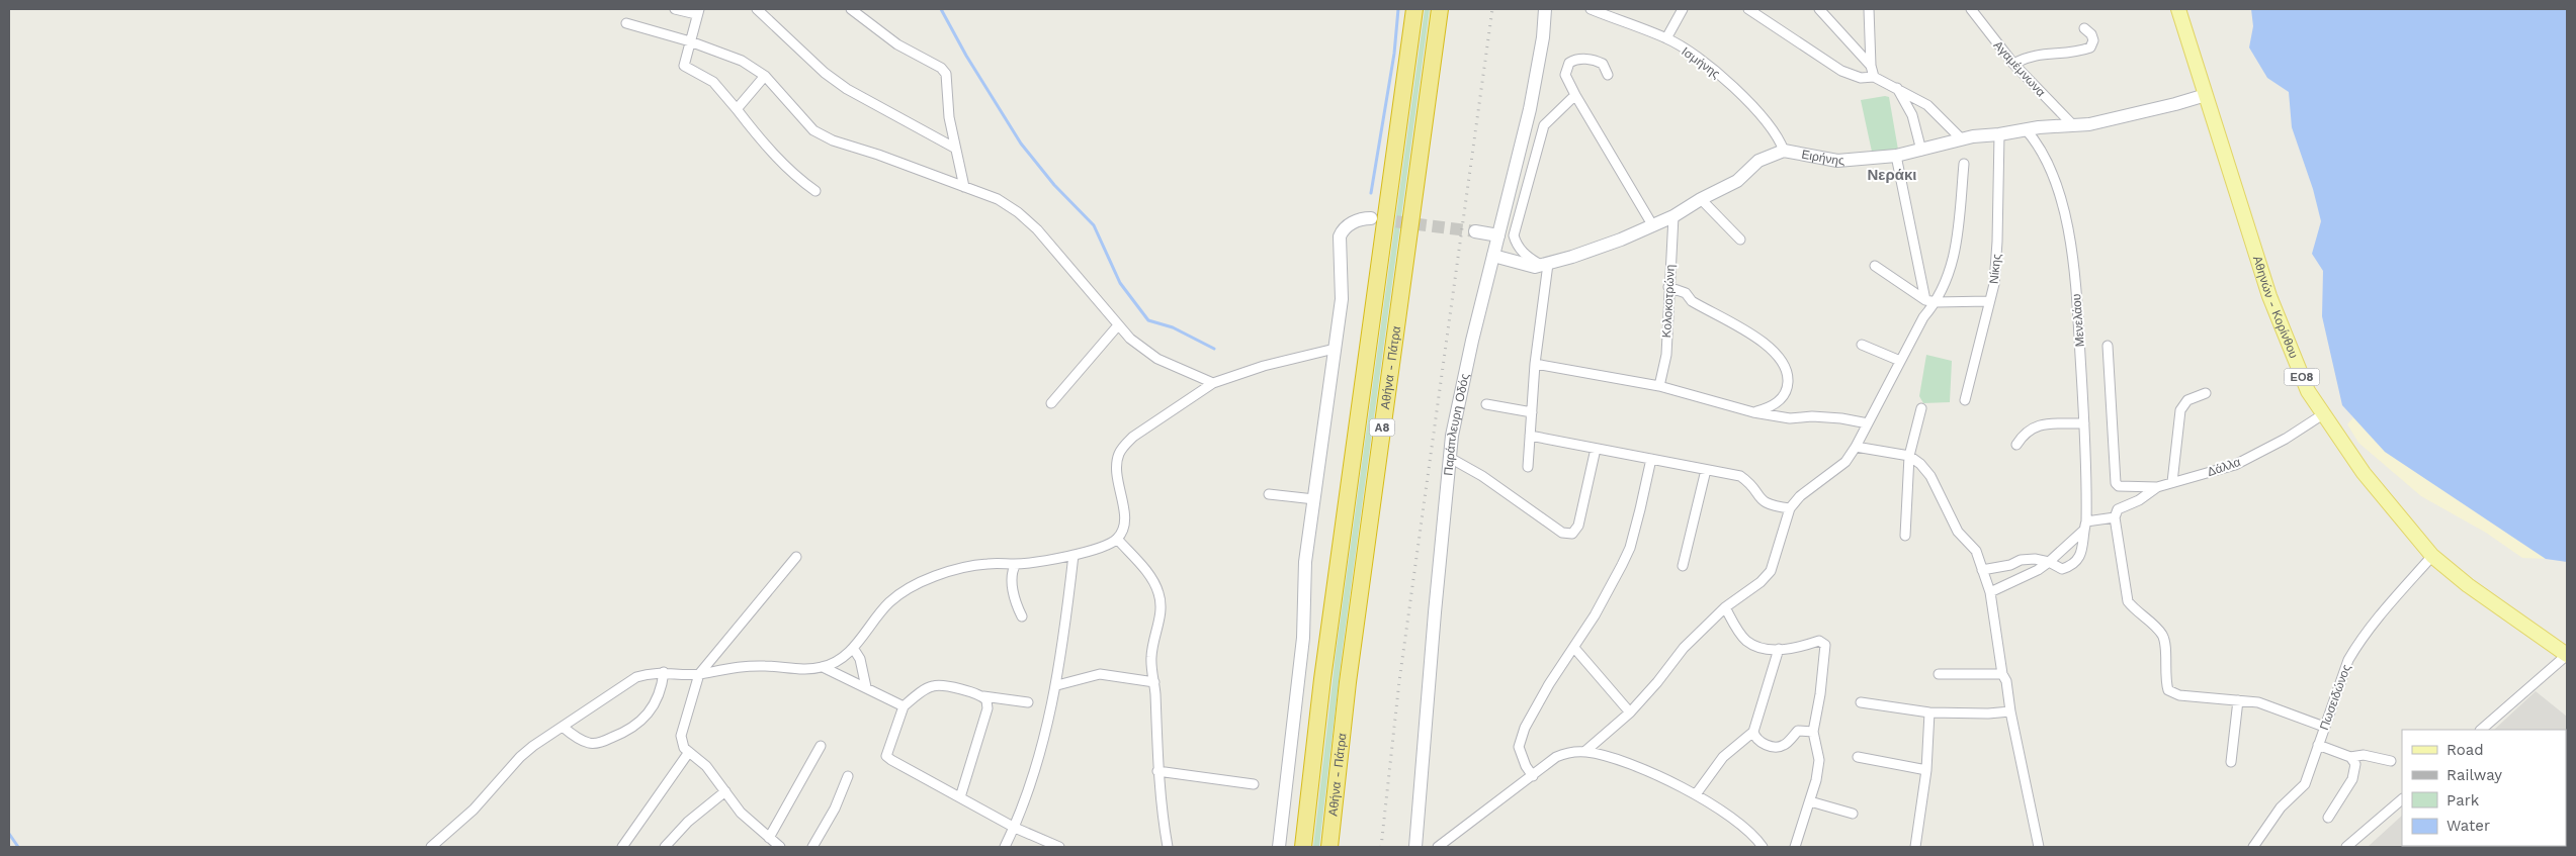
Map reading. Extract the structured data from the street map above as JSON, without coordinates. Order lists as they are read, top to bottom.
{
  "streets": {
    "highway": ["Αθήνα - Πάτρα", "Α8"],
    "main road": ["Αθηνών - Κορίνθου", "ΕΟ8"],
    "street": [
      "Ισμήνης",
      "Αγαμέμνωνα",
      "Ειρήνης",
      "Νίκης",
      "Κολοκοτρώνη",
      "Μενελάου",
      "Παράπλευρη Οδός",
      "Δάλλα",
      "Πωσειδώνος"
    ]
  },
  "crossings": [
    ["Ισμήνης", "Ειρήνης"],
    ["Αγαμέμνωνα", "Ειρήνης"],
    ["Ειρήνης", "Νίκης"],
    ["Ειρήνης", "Κολοκοτρώνη"],
    ["Ειρήνης", "Αθηνών - Κορίνθου"],
    ["Ειρήνης", "Μενελάου"],
    ["Ειρήνης", "Παράπλευρη Οδός"],
    ["Αθηνών - Κορίνθου", "Δάλλα"],
    ["Αθηνών - Κορίνθου", "Πωσειδώνος"]
  ],
  "districts": ["Νεράκι"],
  "legend": [
    "Road",
    "Railway",
    "Park",
    "Water"
  ]
}
